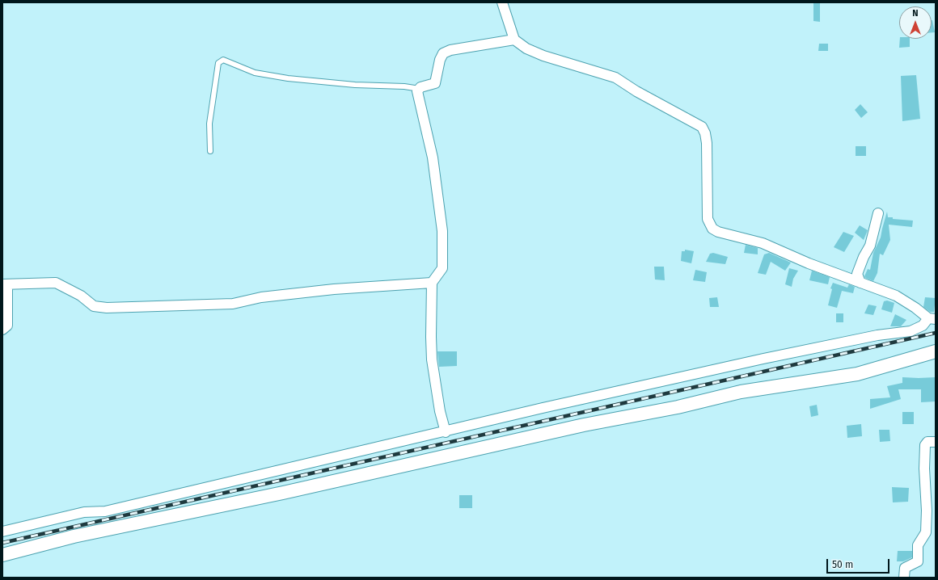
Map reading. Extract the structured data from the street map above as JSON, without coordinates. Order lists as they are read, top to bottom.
{
  "scale_bar": "50 m",
  "north": "top"
}
